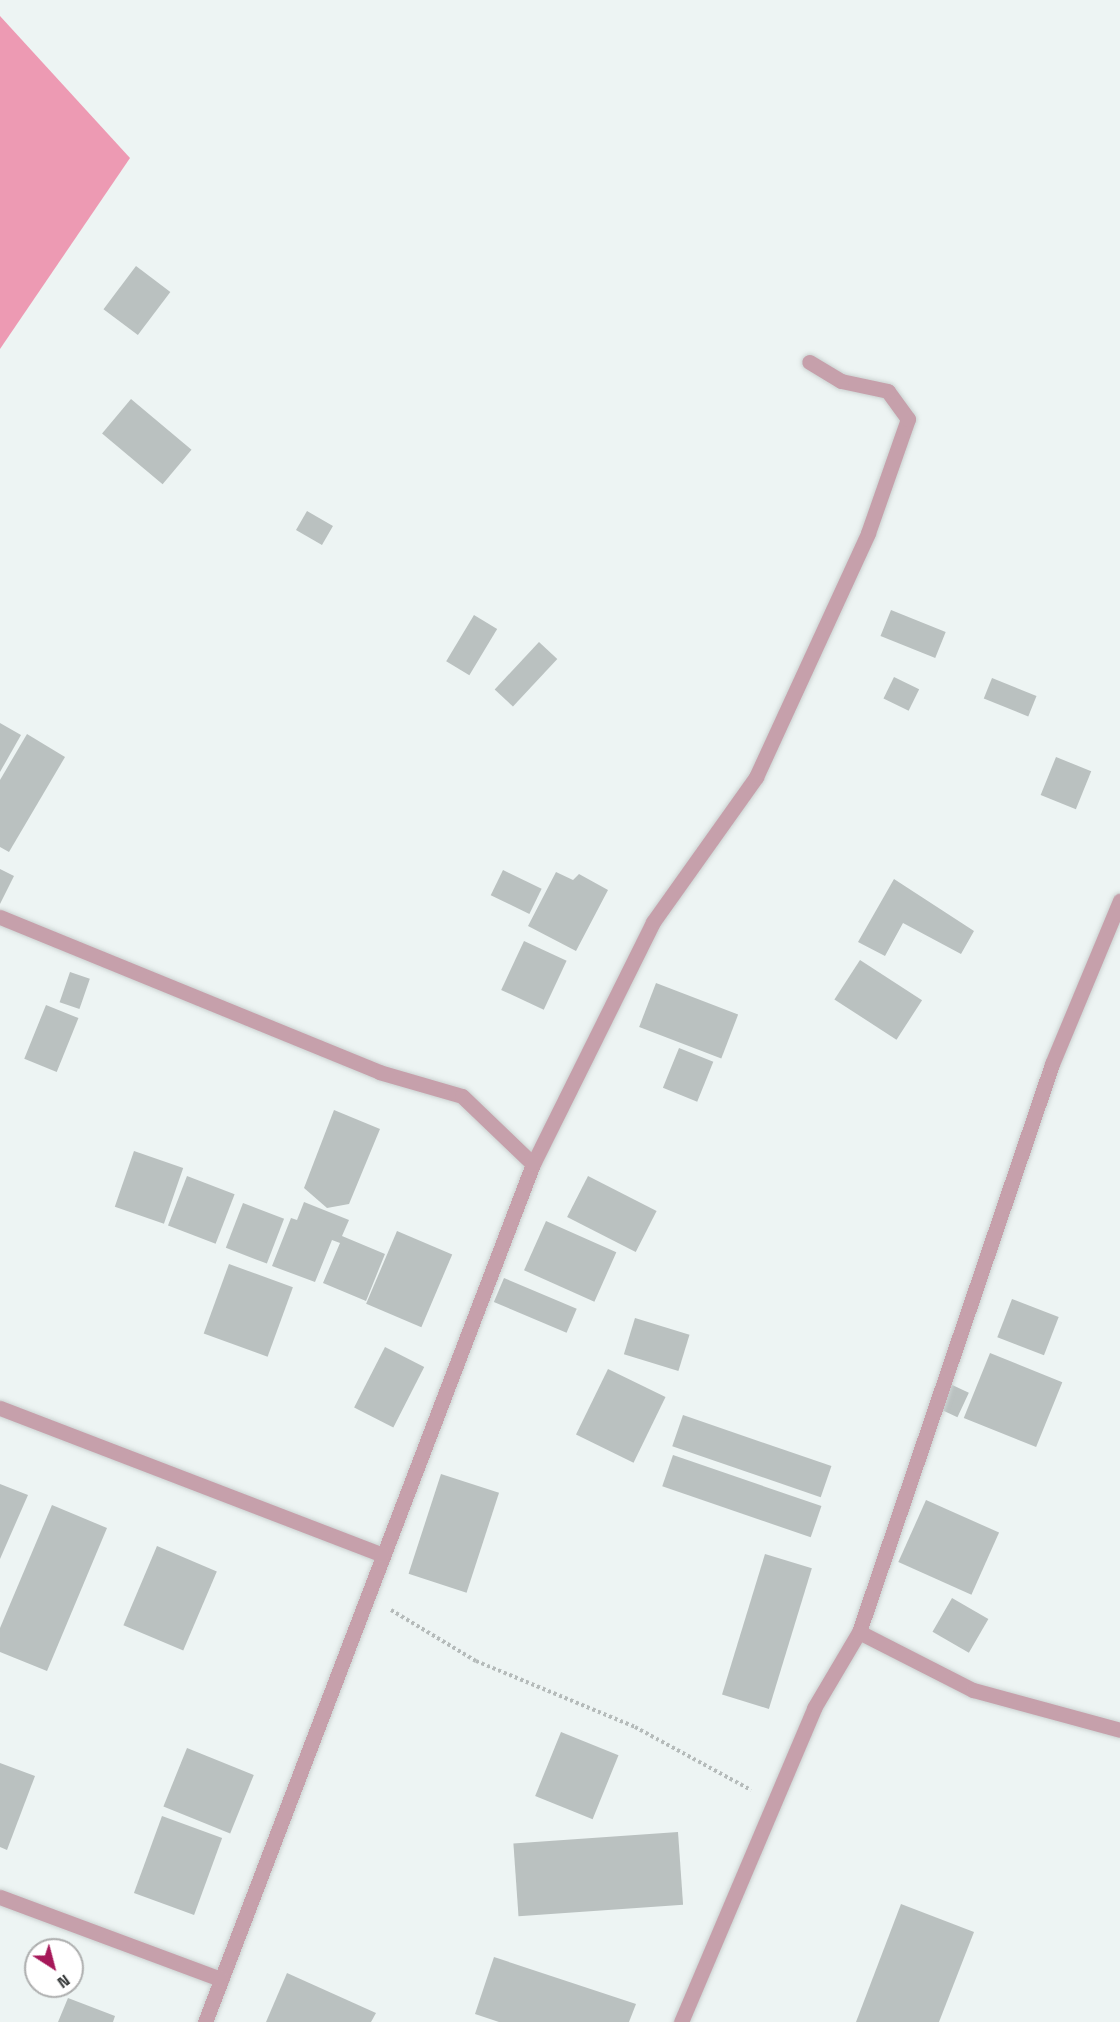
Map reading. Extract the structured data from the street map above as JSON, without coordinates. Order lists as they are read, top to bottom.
{
  "north": "bottom right"
}
